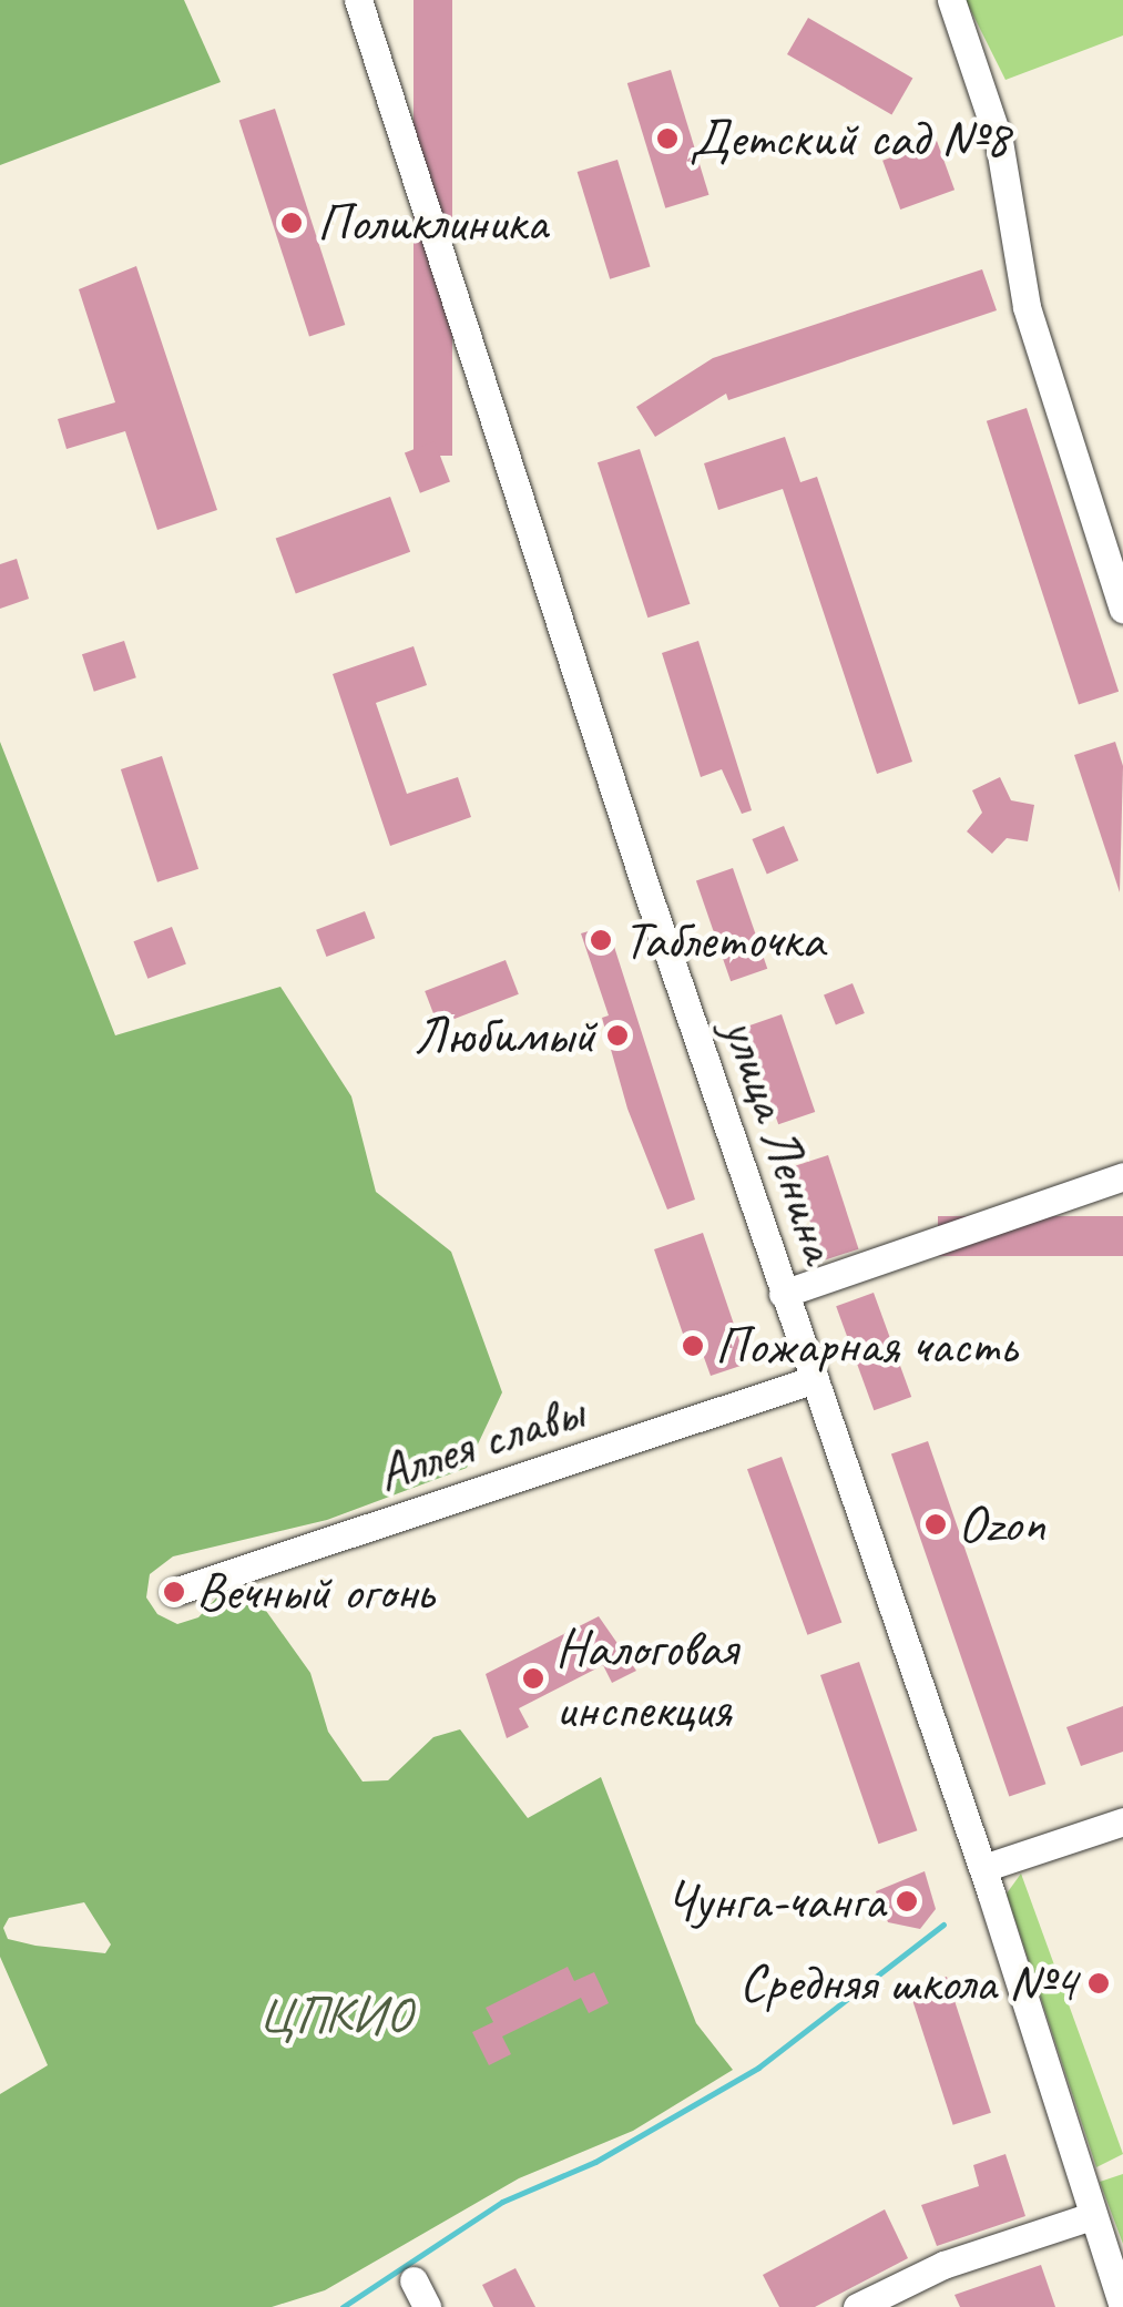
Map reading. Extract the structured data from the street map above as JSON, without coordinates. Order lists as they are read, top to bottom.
{
  "streets": {
    "street": ["улица Ленина", "Аллея славы"]
  },
  "crossings": [
    ["улица Ленина", "Аллея славы"]
  ],
  "parks": ["ЦПКИО"],
  "places": [
    "Детский сад №8",
    "Поликлиника",
    "Таблеточка",
    "Любимый",
    "Пожарная часть",
    "Ozon",
    "Вечный огонь",
    "Налоговая инспекция",
    "Чунга-чанга",
    "Средняя школа №4"
  ]
}
